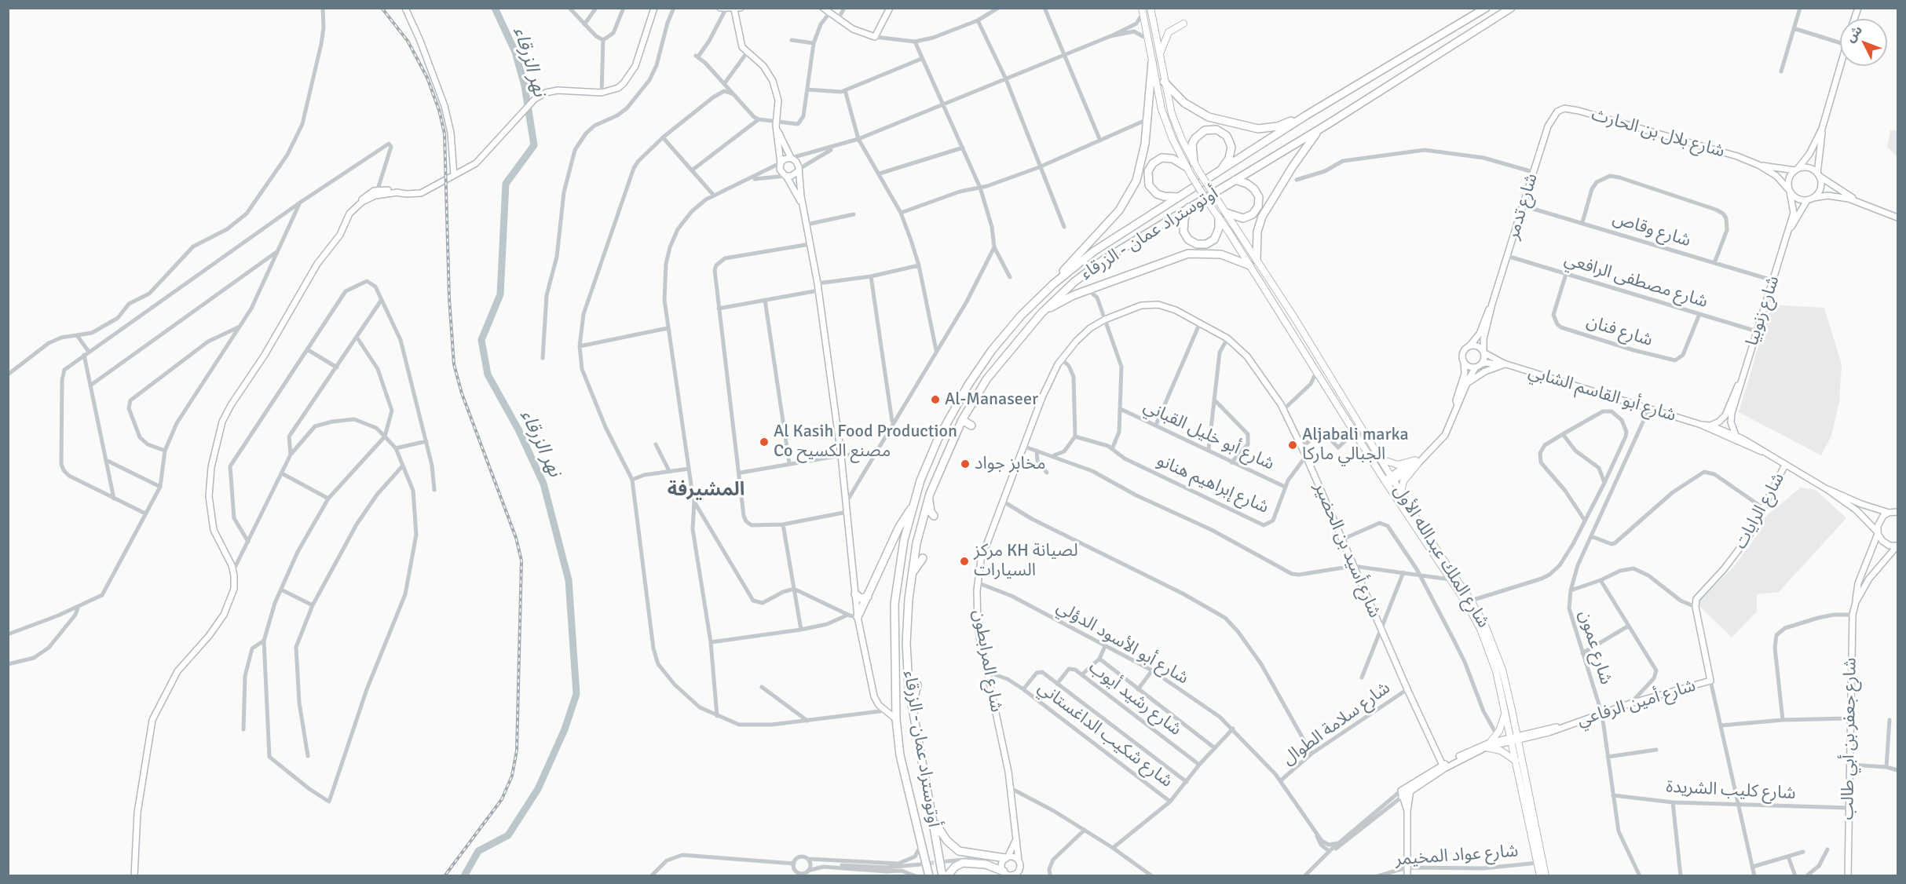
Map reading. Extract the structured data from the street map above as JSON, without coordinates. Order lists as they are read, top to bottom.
{
  "streets": {
    "highway": ["أوتوستراد عمان - الزرقاء"],
    "main road": ["شارع الملك عبدالله الأول"],
    "street": [
      "شارع بلال بن الحارث",
      "شارع تدمر",
      "شارع وقاص",
      "شارع مصطفى الرافعي",
      "شارع زنوبيا",
      "شارع فنان",
      "شارع أبو القاسم الشابي",
      "شارع أبو خليل القباني",
      "شارع إبراهيم هنانو",
      "شارع الرايات",
      "شارع أسيد بن الحضير",
      "شارع أبو الأسود الدؤلي",
      "شارع عمون",
      "شارع المرابطون",
      "شارع رشيد أيوب",
      "شارع أمين الرفاعي",
      "شارع سلامة الطوال",
      "شارع شكيب الداغستاني",
      "شارع جعفر بن أبي طالب",
      "شارع كليب الشريدة",
      "شارع عواد المخيمر"
    ]
  },
  "crossings": [
    ["شارع بلال بن الحارث", "شارع تدمر"],
    ["شارع بلال بن الحارث", "شارع زنوبيا"],
    ["شارع تدمر", "شارع وقاص"],
    ["شارع تدمر", "شارع مصطفى الرافعي"],
    ["شارع تدمر", "شارع أبو القاسم الشابي"],
    ["شارع وقاص", "شارع زنوبيا"],
    ["شارع مصطفى الرافعي", "شارع زنوبيا"],
    ["شارع مصطفى الرافعي", "شارع فنان"],
    ["شارع زنوبيا", "شارع أبو القاسم الشابي"],
    ["شارع أبو القاسم الشابي", "شارع الرايات"],
    ["شارع أبو القاسم الشابي", "شارع عمون"],
    ["شارع أبو القاسم الشابي", "شارع جعفر بن أبي طالب"],
    ["شارع أبو خليل القباني", "شارع إبراهيم هنانو"],
    ["شارع إبراهيم هنانو", "شارع أسيد بن الحضير"],
    ["شارع أسيد بن الحضير", "شارع المرابطون"],
    ["شارع أسيد بن الحضير", "شارع أمين الرفاعي"],
    ["شارع أسيد بن الحضير", "شارع سلامة الطوال"],
    ["شارع الملك عبدالله الأول", "شارع أمين الرفاعي"],
    ["شارع الملك عبدالله الأول", "شارع عواد المخيمر"],
    ["شارع أبو الأسود الدؤلي", "شارع المرابطون"],
    ["شارع أبو الأسود الدؤلي", "شارع سلامة الطوال"],
    ["شارع عمون", "شارع أمين الرفاعي"],
    ["شارع عمون", "شارع كليب الشريدة"],
    ["شارع المرابطون", "شارع شكيب الداغستاني"],
    ["شارع رشيد أيوب", "شارع شكيب الداغستاني"],
    ["شارع جعفر بن أبي طالب", "شارع كليب الشريدة"]
  ],
  "districts": ["المشيرفة"],
  "water": ["نهر الزرقاء"],
  "places": [
    "Al-Manaseer",
    "Al Kasih Food Production Co مصنع الكسيح",
    "Aljabali marka الجبالي ماركا",
    "مخابز جواد",
    "مركز KH لصيانة السيارات"
  ],
  "north": "top left"
}
